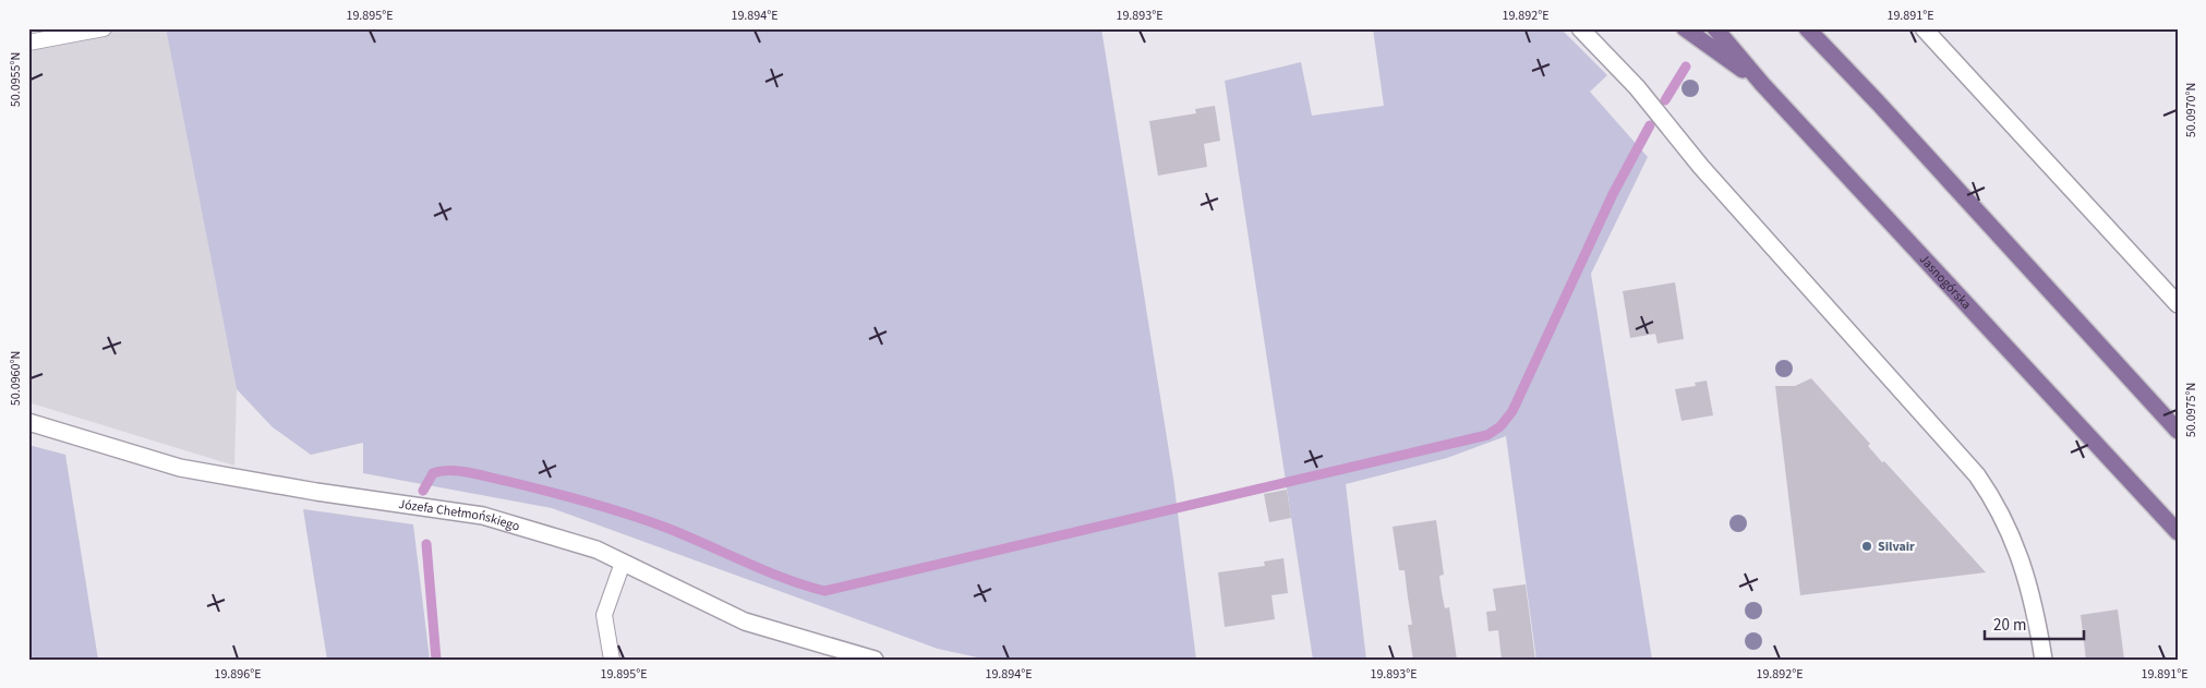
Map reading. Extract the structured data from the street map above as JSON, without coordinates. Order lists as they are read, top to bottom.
{
  "streets": {
    "main road": ["Jasnogórska"],
    "street": ["Józefa Chełmońskiego"]
  },
  "places": ["Silvair"],
  "scale_bar": "20 m",
  "coordinates": [
    "19.895°E",
    "19.894°E",
    "19.893°E",
    "19.892°E",
    "19.891°E",
    "50.0955°N",
    "50.0970°N",
    "50.0960°N",
    "50.0975°N",
    "19.896°E"
  ]
}
